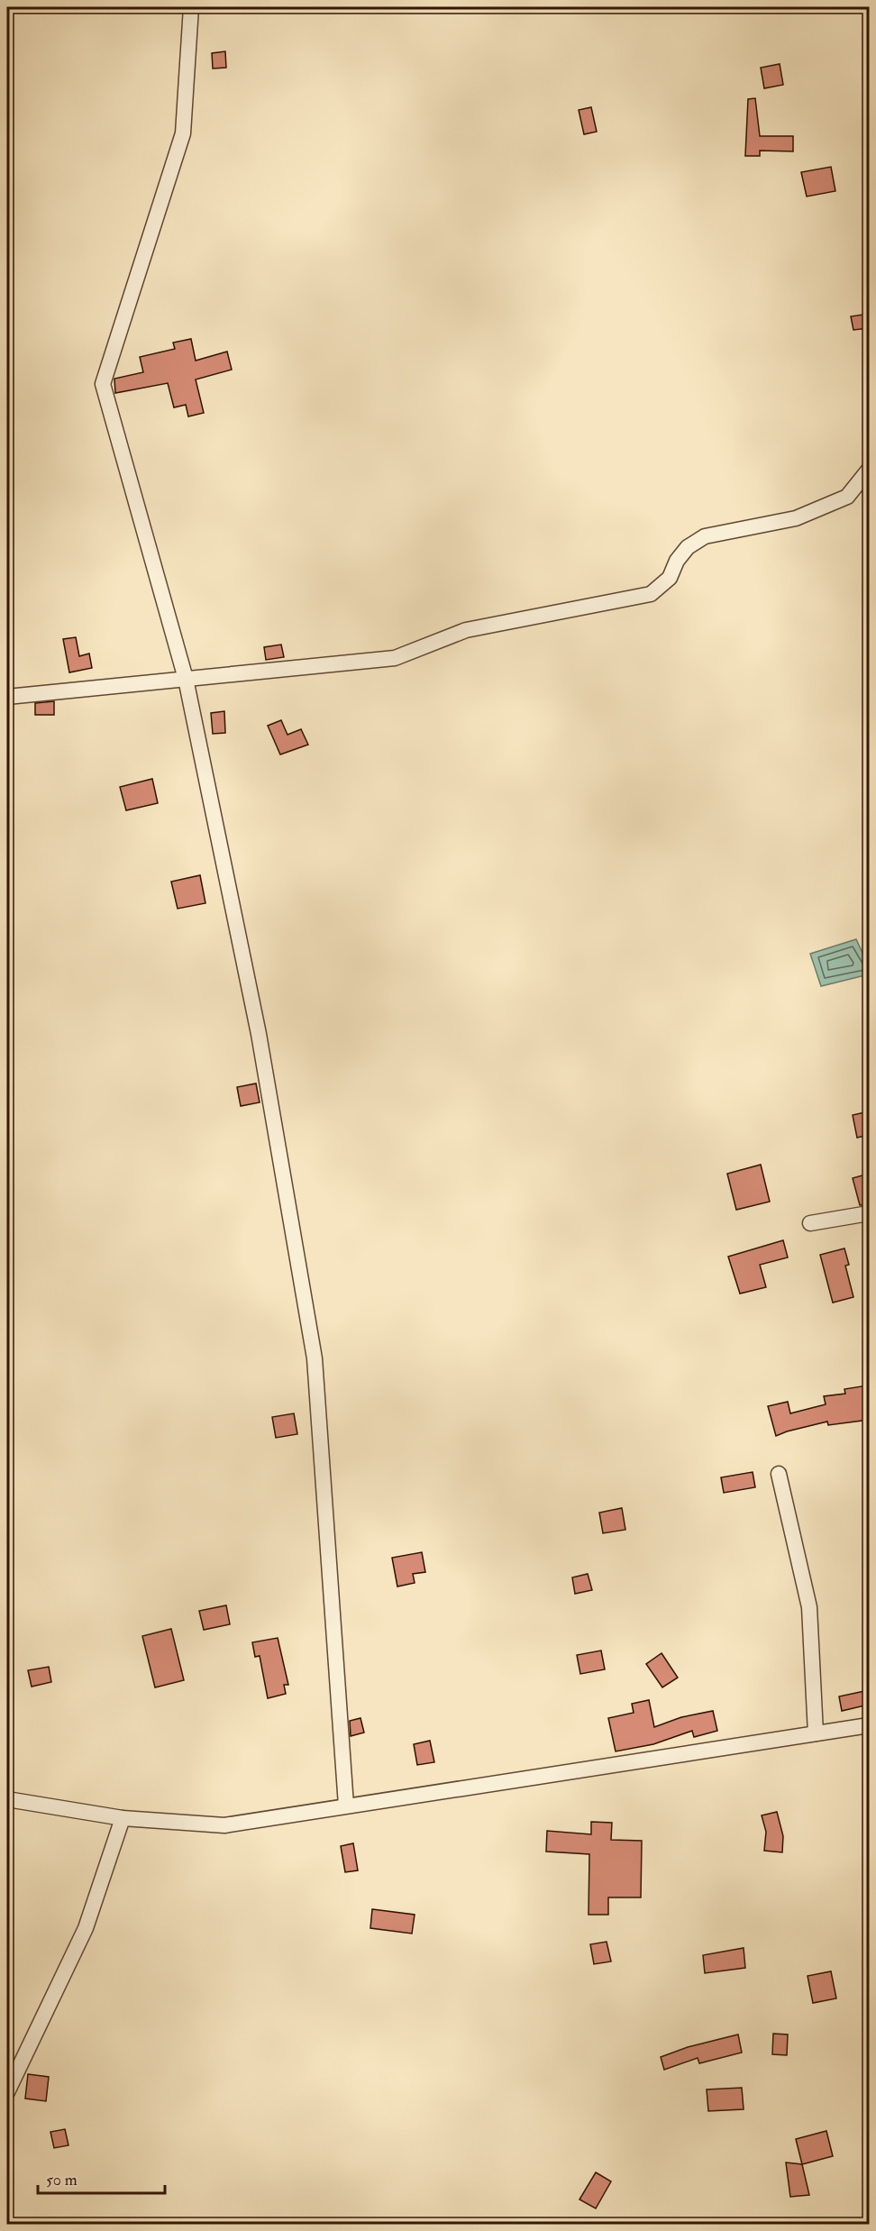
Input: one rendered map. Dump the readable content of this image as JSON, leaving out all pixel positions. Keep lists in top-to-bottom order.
{
  "scale_bar": "50 m"
}
